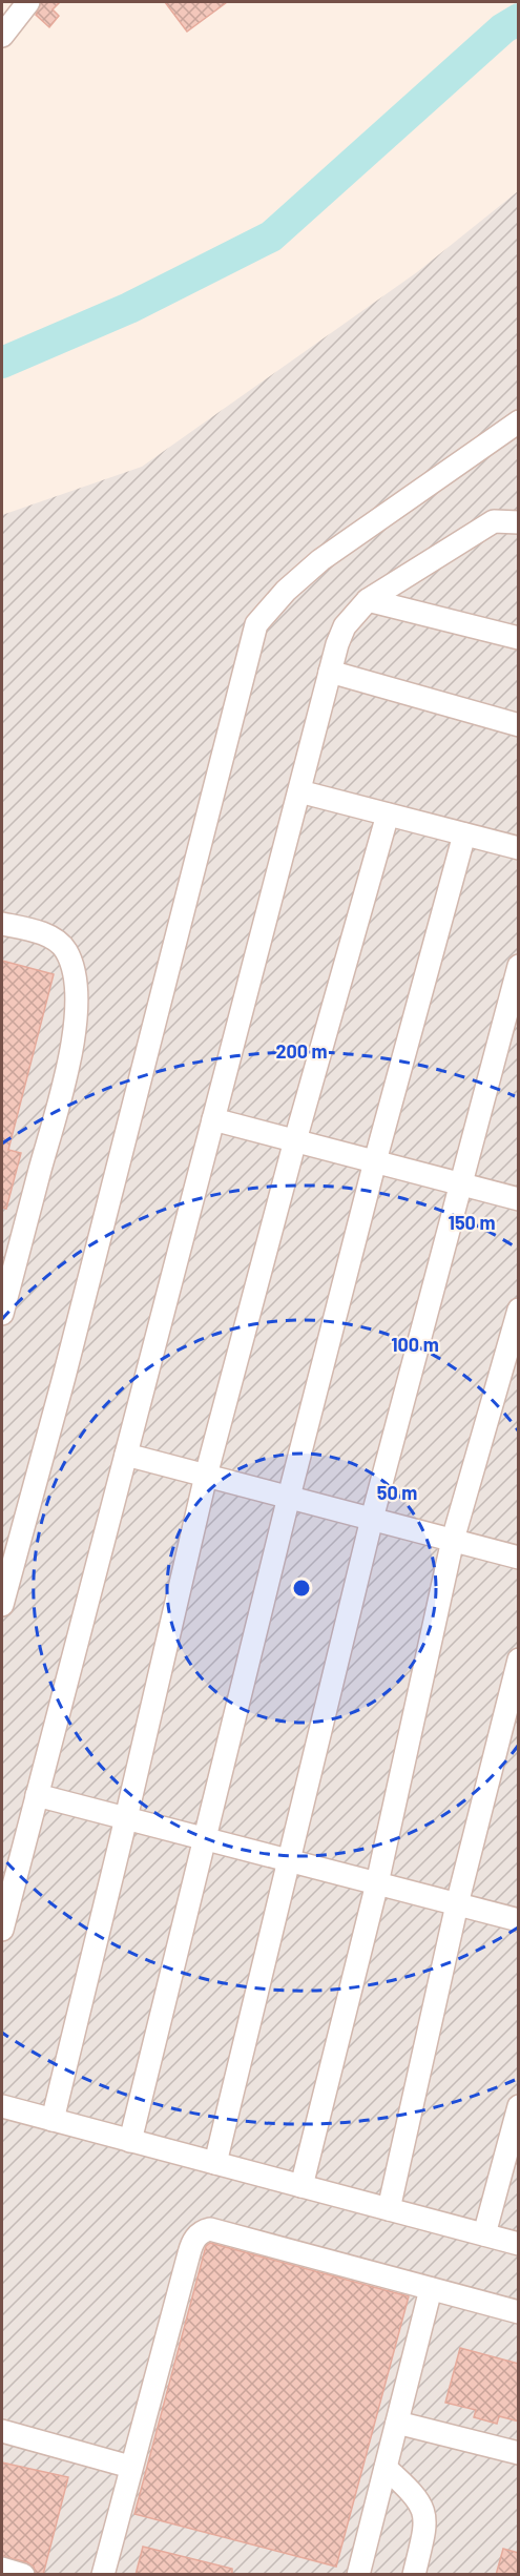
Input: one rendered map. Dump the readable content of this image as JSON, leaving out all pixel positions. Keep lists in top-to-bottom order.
{
  "rings": [
    "200 m",
    "150 m",
    "100 m",
    "50 m"
  ]
}
